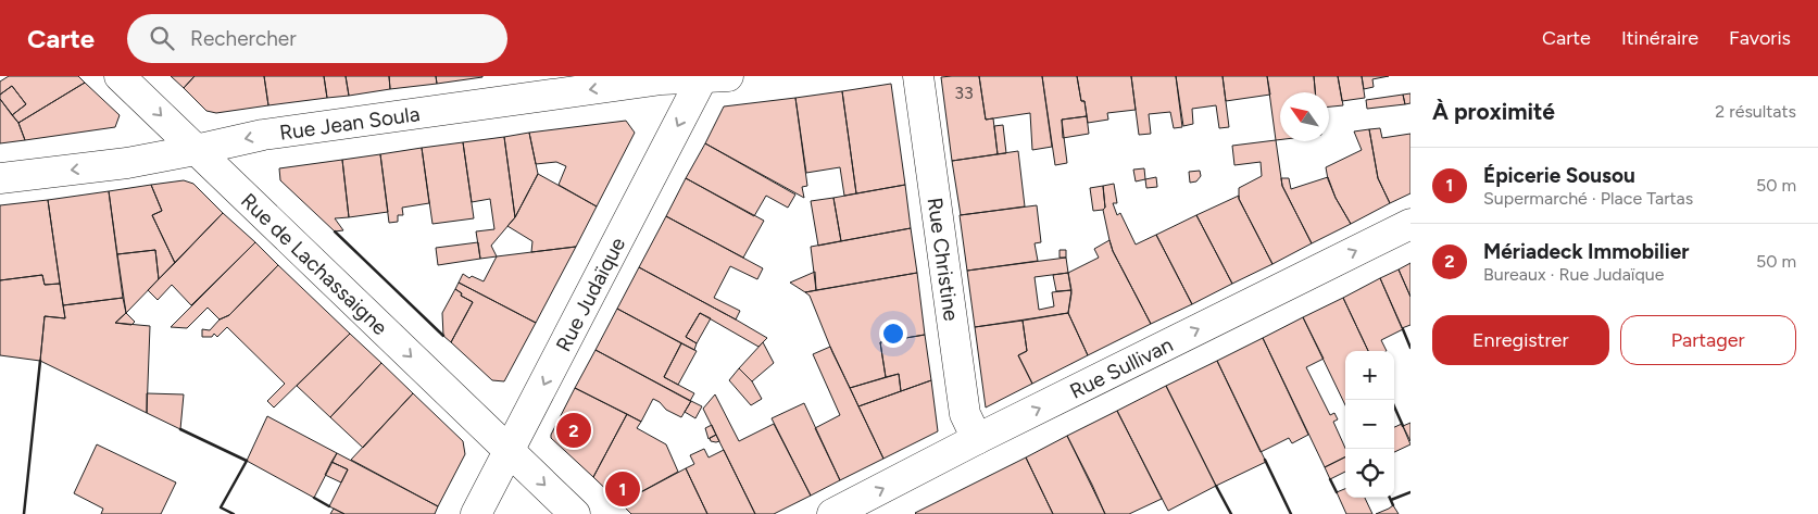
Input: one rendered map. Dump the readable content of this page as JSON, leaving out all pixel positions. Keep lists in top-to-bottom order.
{
  "streets": {
    "street": [
      "Rue Jean Soula",
      "Rue Christine",
      "Rue de Lachassaigne",
      "Rue Judaïque",
      "Rue Sullivan"
    ]
  },
  "crossings": [
    ["Rue Jean Soula", "Rue de Lachassaigne"],
    ["Rue Jean Soula", "Rue Judaïque"],
    ["Rue Christine", "Rue Sullivan"],
    ["Rue de Lachassaigne", "Rue Judaïque"]
  ],
  "one_way": [
    "Rue Jean Soula",
    "Rue de Lachassaigne",
    "Rue Judaïque",
    "Rue Sullivan"
  ],
  "house_numbers": ["33"],
  "north": "top left",
  "page": {
    "header": "Carte",
    "search": "Rechercher",
    "nav": ["Carte", "Itinéraire", "Favoris"],
    "heading": ["À proximité", "2 résultats"],
    "list": [
      {
        "mark": "1",
        "name": "Épicerie Sousou",
        "note": "Supermarché · Place Tartas",
        "value": "50 m"
      },
      {
        "mark": "2",
        "name": "Mériadeck Immobilier",
        "note": "Bureaux · Rue Judaïque",
        "value": "50 m"
      }
    ],
    "buttons": ["Enregistrer", "Partager"],
    "map_buttons": ["+", "−"],
    "pins": ["2", "1"]
  }
}
